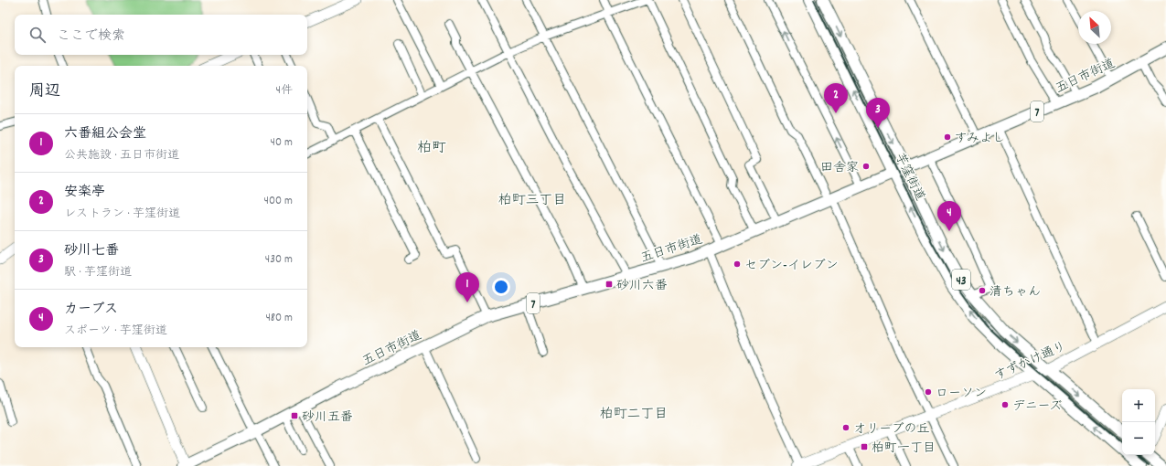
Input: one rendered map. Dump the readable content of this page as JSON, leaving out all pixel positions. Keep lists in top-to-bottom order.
{
  "streets": {
    "main road": [
      "五日市街道",
      "7",
      "芋窪街道",
      "43"
    ],
    "street": ["すずかけ通り"]
  },
  "crossings": [
    ["五日市街道", "芋窪街道"],
    ["芋窪街道", "すずかけ通り"]
  ],
  "districts": ["柏町", "柏町三丁目", "柏町二丁目"],
  "places": {
    "other": [
      "すみよし",
      "田舎家",
      "セブン-イレブン",
      "清ちゃん",
      "ローソン",
      "デニーズ",
      "オリーブの丘"
    ],
    "transit": ["砂川六番", "砂川五番", "柏町一丁目"]
  },
  "north": "top left",
  "page": {
    "search": "ここで検索",
    "heading": ["周辺", "4件"],
    "pins": [
      "2",
      "3",
      "4",
      "1"
    ],
    "list": [
      {
        "mark": "1",
        "name": "六番組公会堂",
        "note": "公共施設 · 五日市街道",
        "value": "40 m"
      },
      {
        "mark": "2",
        "name": "安楽亭",
        "note": "レストラン · 芋窪街道",
        "value": "400 m"
      },
      {
        "mark": "3",
        "name": "砂川七番",
        "note": "駅 · 芋窪街道",
        "value": "430 m"
      },
      {
        "mark": "4",
        "name": "カーブス",
        "note": "スポーツ · 芋窪街道",
        "value": "480 m"
      }
    ],
    "map_buttons": ["+", "−"]
  }
}
